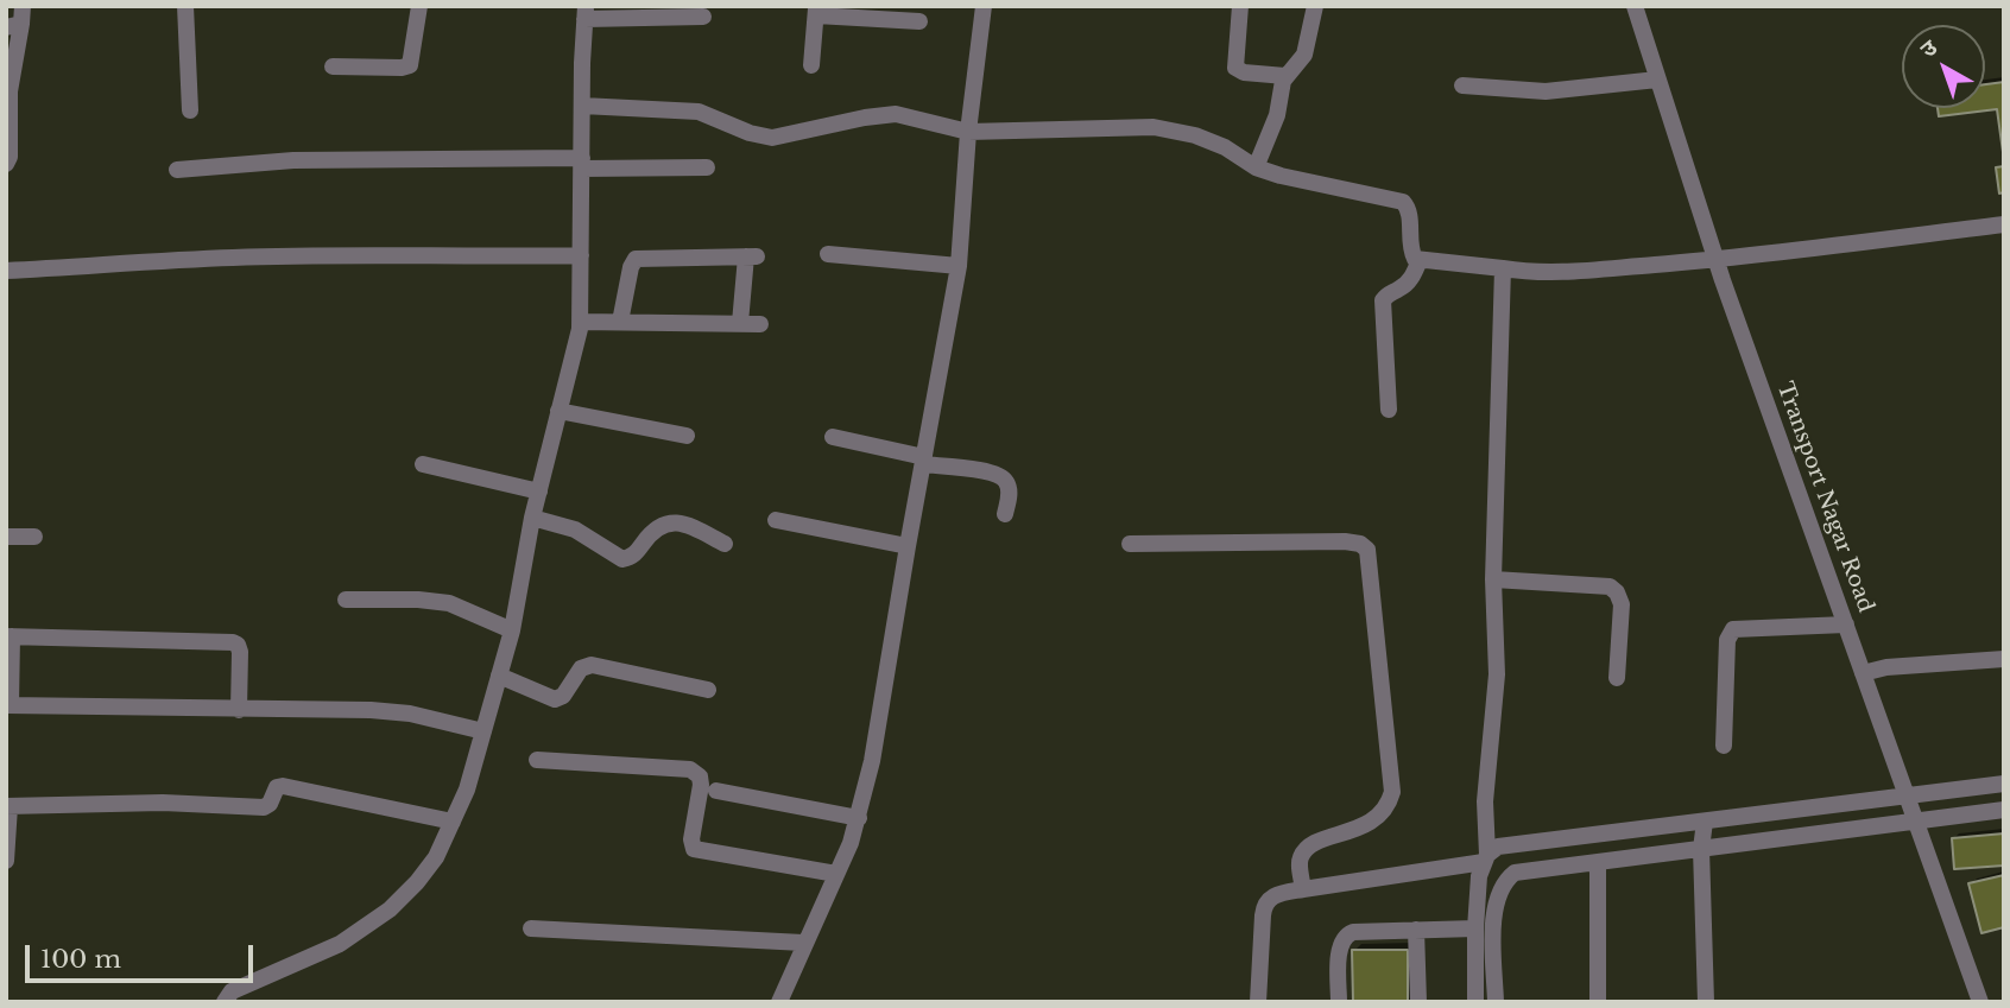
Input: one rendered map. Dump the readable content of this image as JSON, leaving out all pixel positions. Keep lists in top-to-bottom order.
{
  "streets": {
    "street": ["Transport Nagar Road"]
  },
  "scale_bar": "100 m",
  "north": "top left"
}
